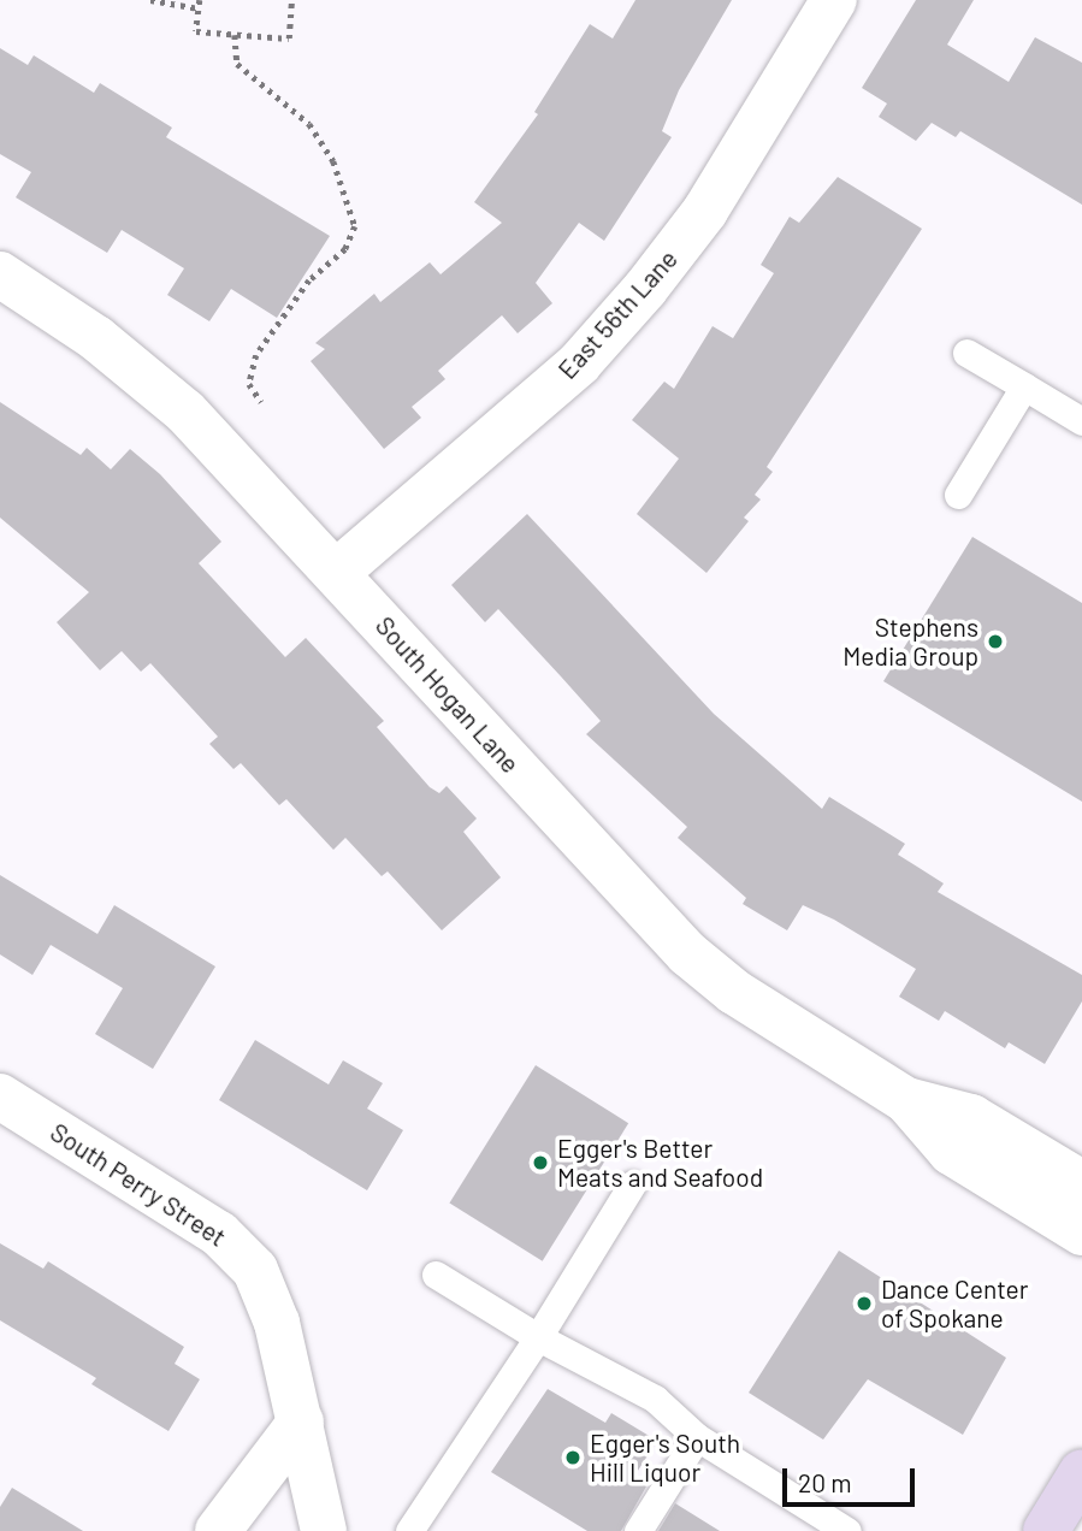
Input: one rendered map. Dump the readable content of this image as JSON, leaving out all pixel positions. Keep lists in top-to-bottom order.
{
  "streets": {
    "street": ["East 56th Lane", "South Hogan Lane", "South Perry Street"]
  },
  "crossings": [
    ["East 56th Lane", "South Hogan Lane"]
  ],
  "places": [
    "Stephens Media Group",
    "Egger's Better Meats and Seafood",
    "Dance Center of Spokane",
    "Egger's South Hill Liquor"
  ],
  "scale_bar": "20 m"
}
